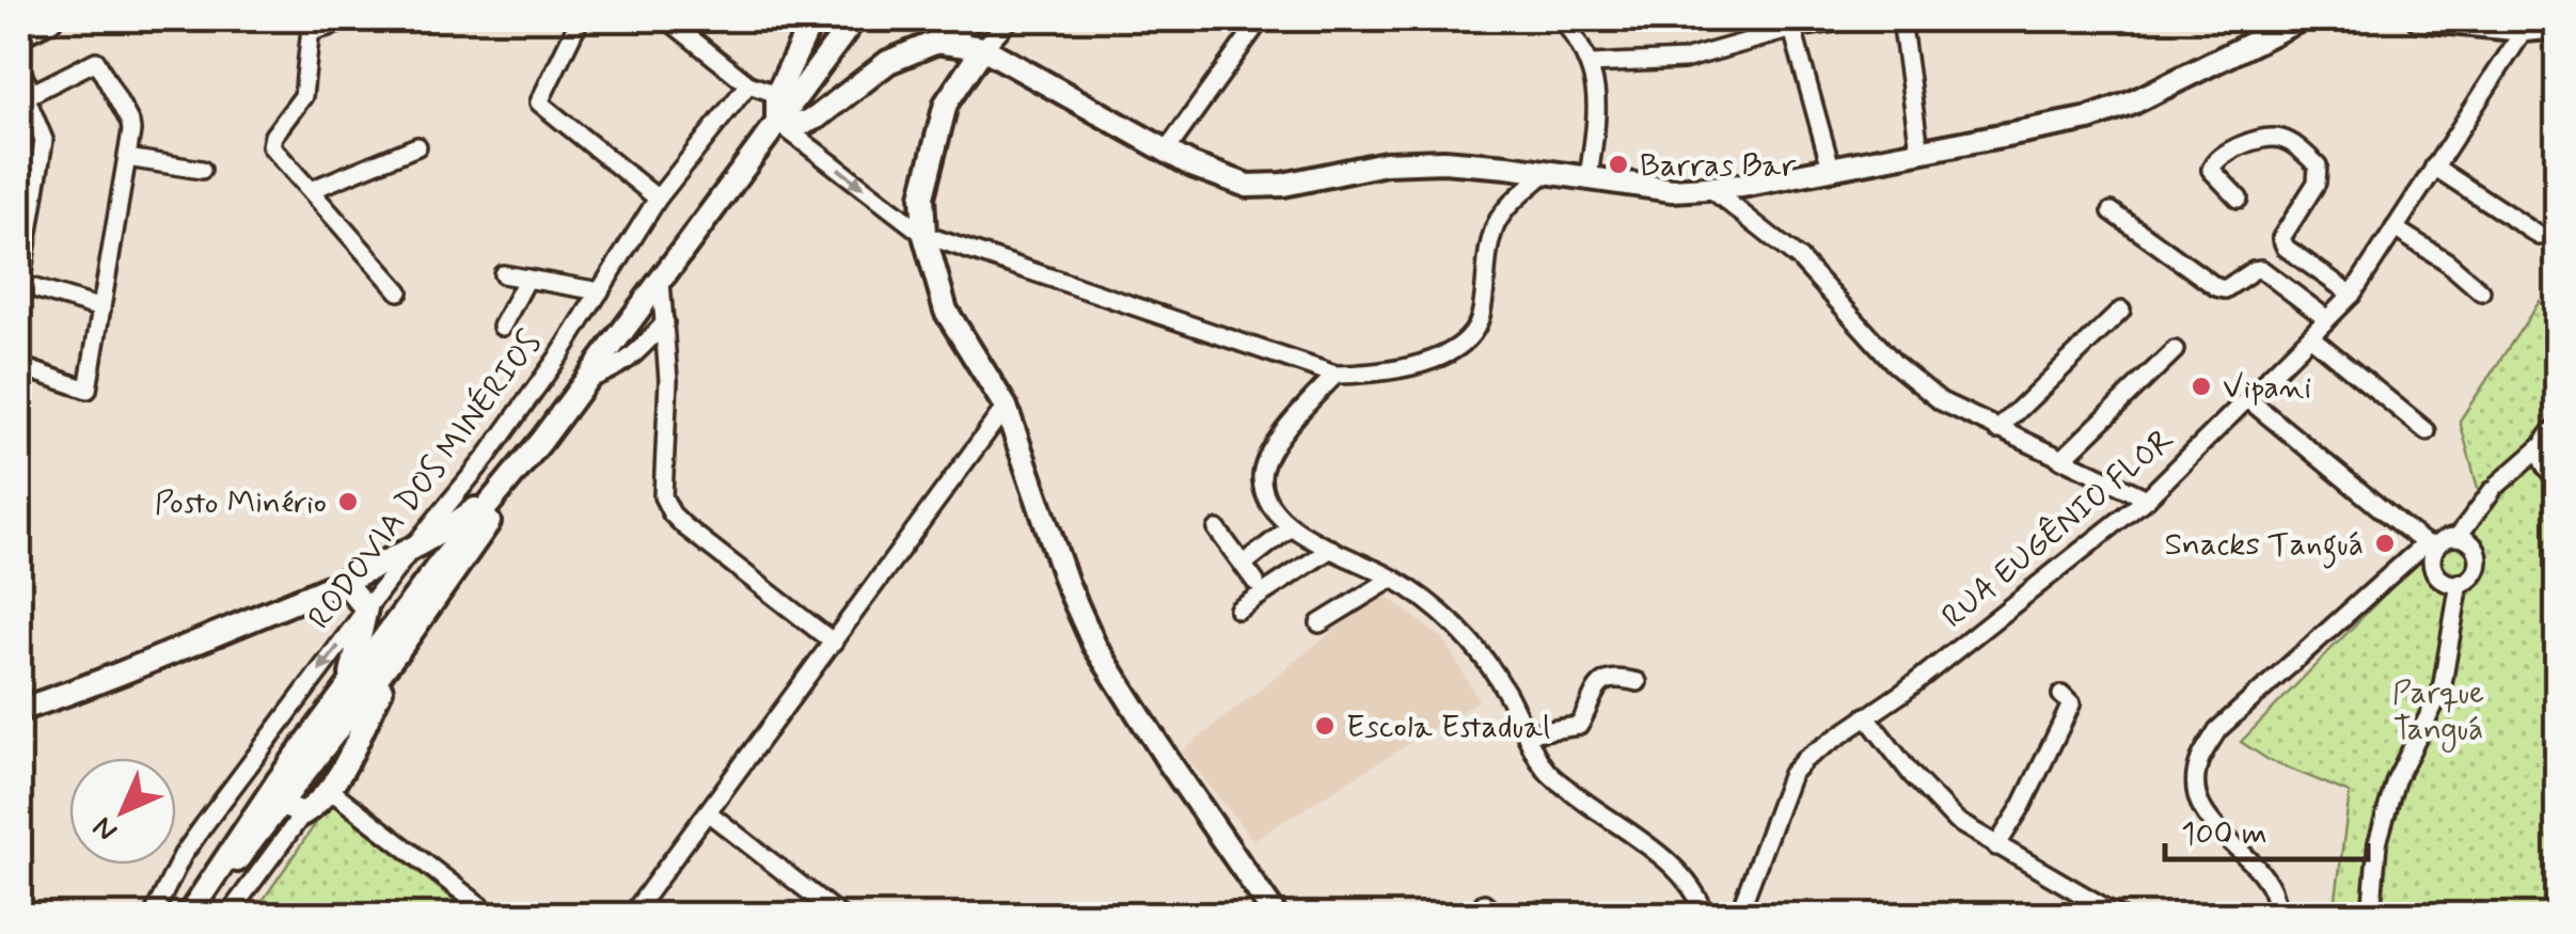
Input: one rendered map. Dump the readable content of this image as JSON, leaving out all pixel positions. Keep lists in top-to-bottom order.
{
  "streets": {
    "main road": ["RODOVIA DOS MINÉRIOS"],
    "street": ["RUA EUGÊNIO FLOR"]
  },
  "parks": ["Parque Tanguá"],
  "places": [
    "Barras Bar",
    "Vipani",
    "Posto Minério",
    "Snacks Tanguá",
    "Escola Estadual"
  ],
  "scale_bar": "100 m",
  "north": "bottom left"
}
